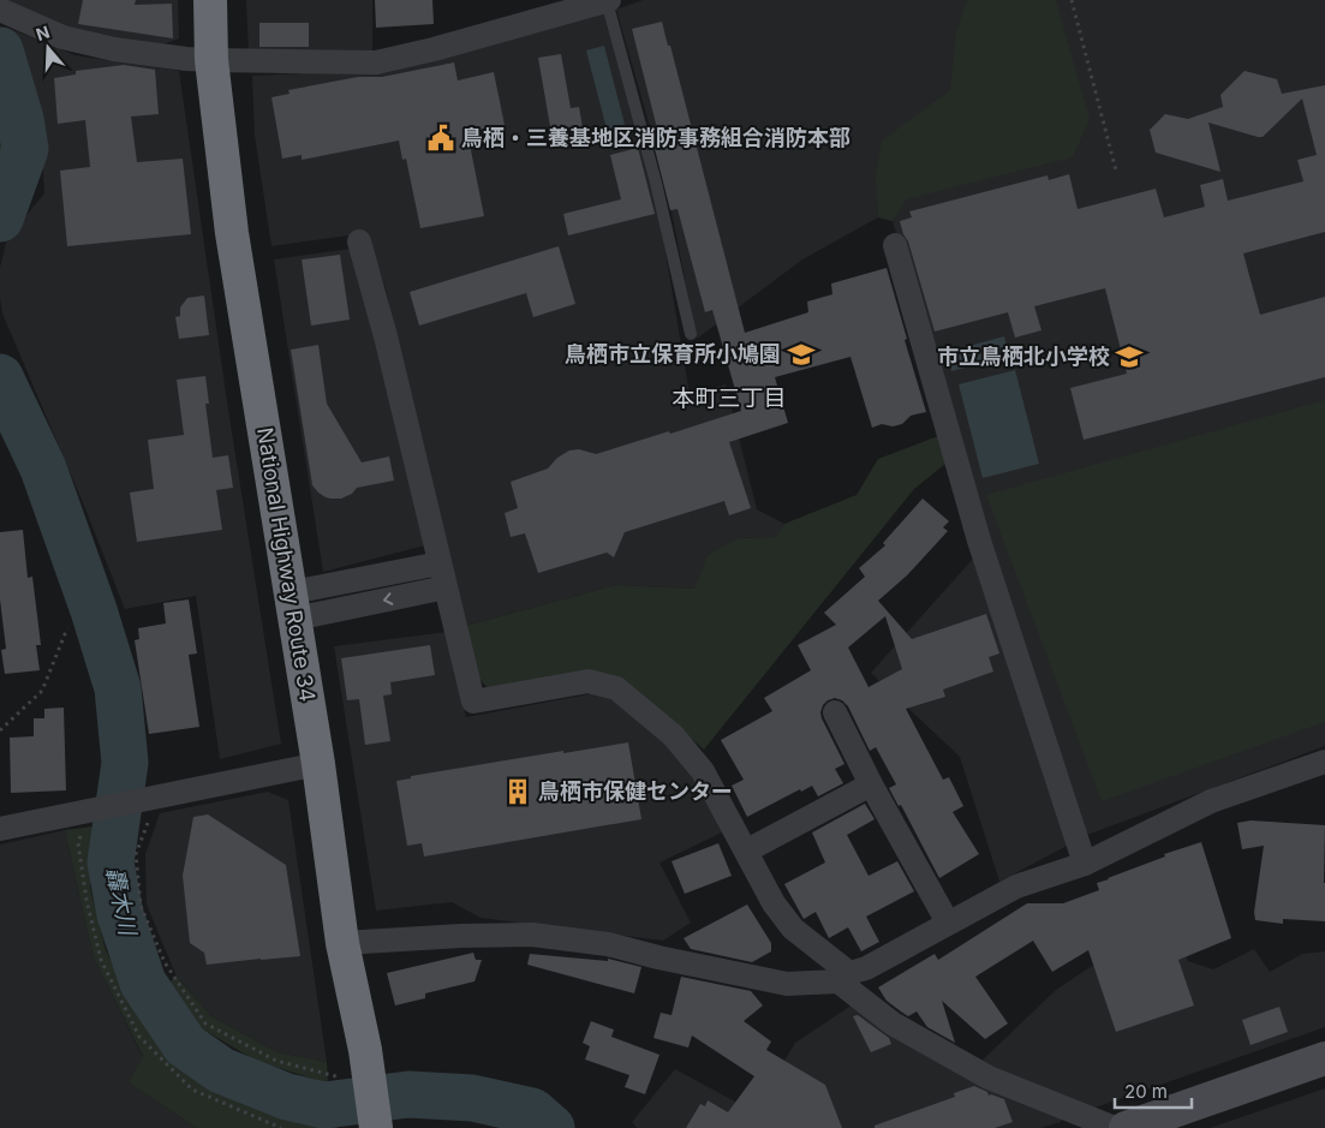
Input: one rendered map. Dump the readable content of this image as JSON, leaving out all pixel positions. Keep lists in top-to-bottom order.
{
  "streets": {
    "highway": ["National Highway Route 34"]
  },
  "districts": ["本町三丁目"],
  "water": ["轟木川"],
  "places": {
    "public building": ["鳥栖・三養基地区消防事務組合消防本部"],
    "school or university": ["鳥栖市立保育所小鳩園", "市立鳥栖北小学校"],
    "building": ["鳥栖市保健センター"]
  },
  "scale_bar": "20 m",
  "north": "top"
}
